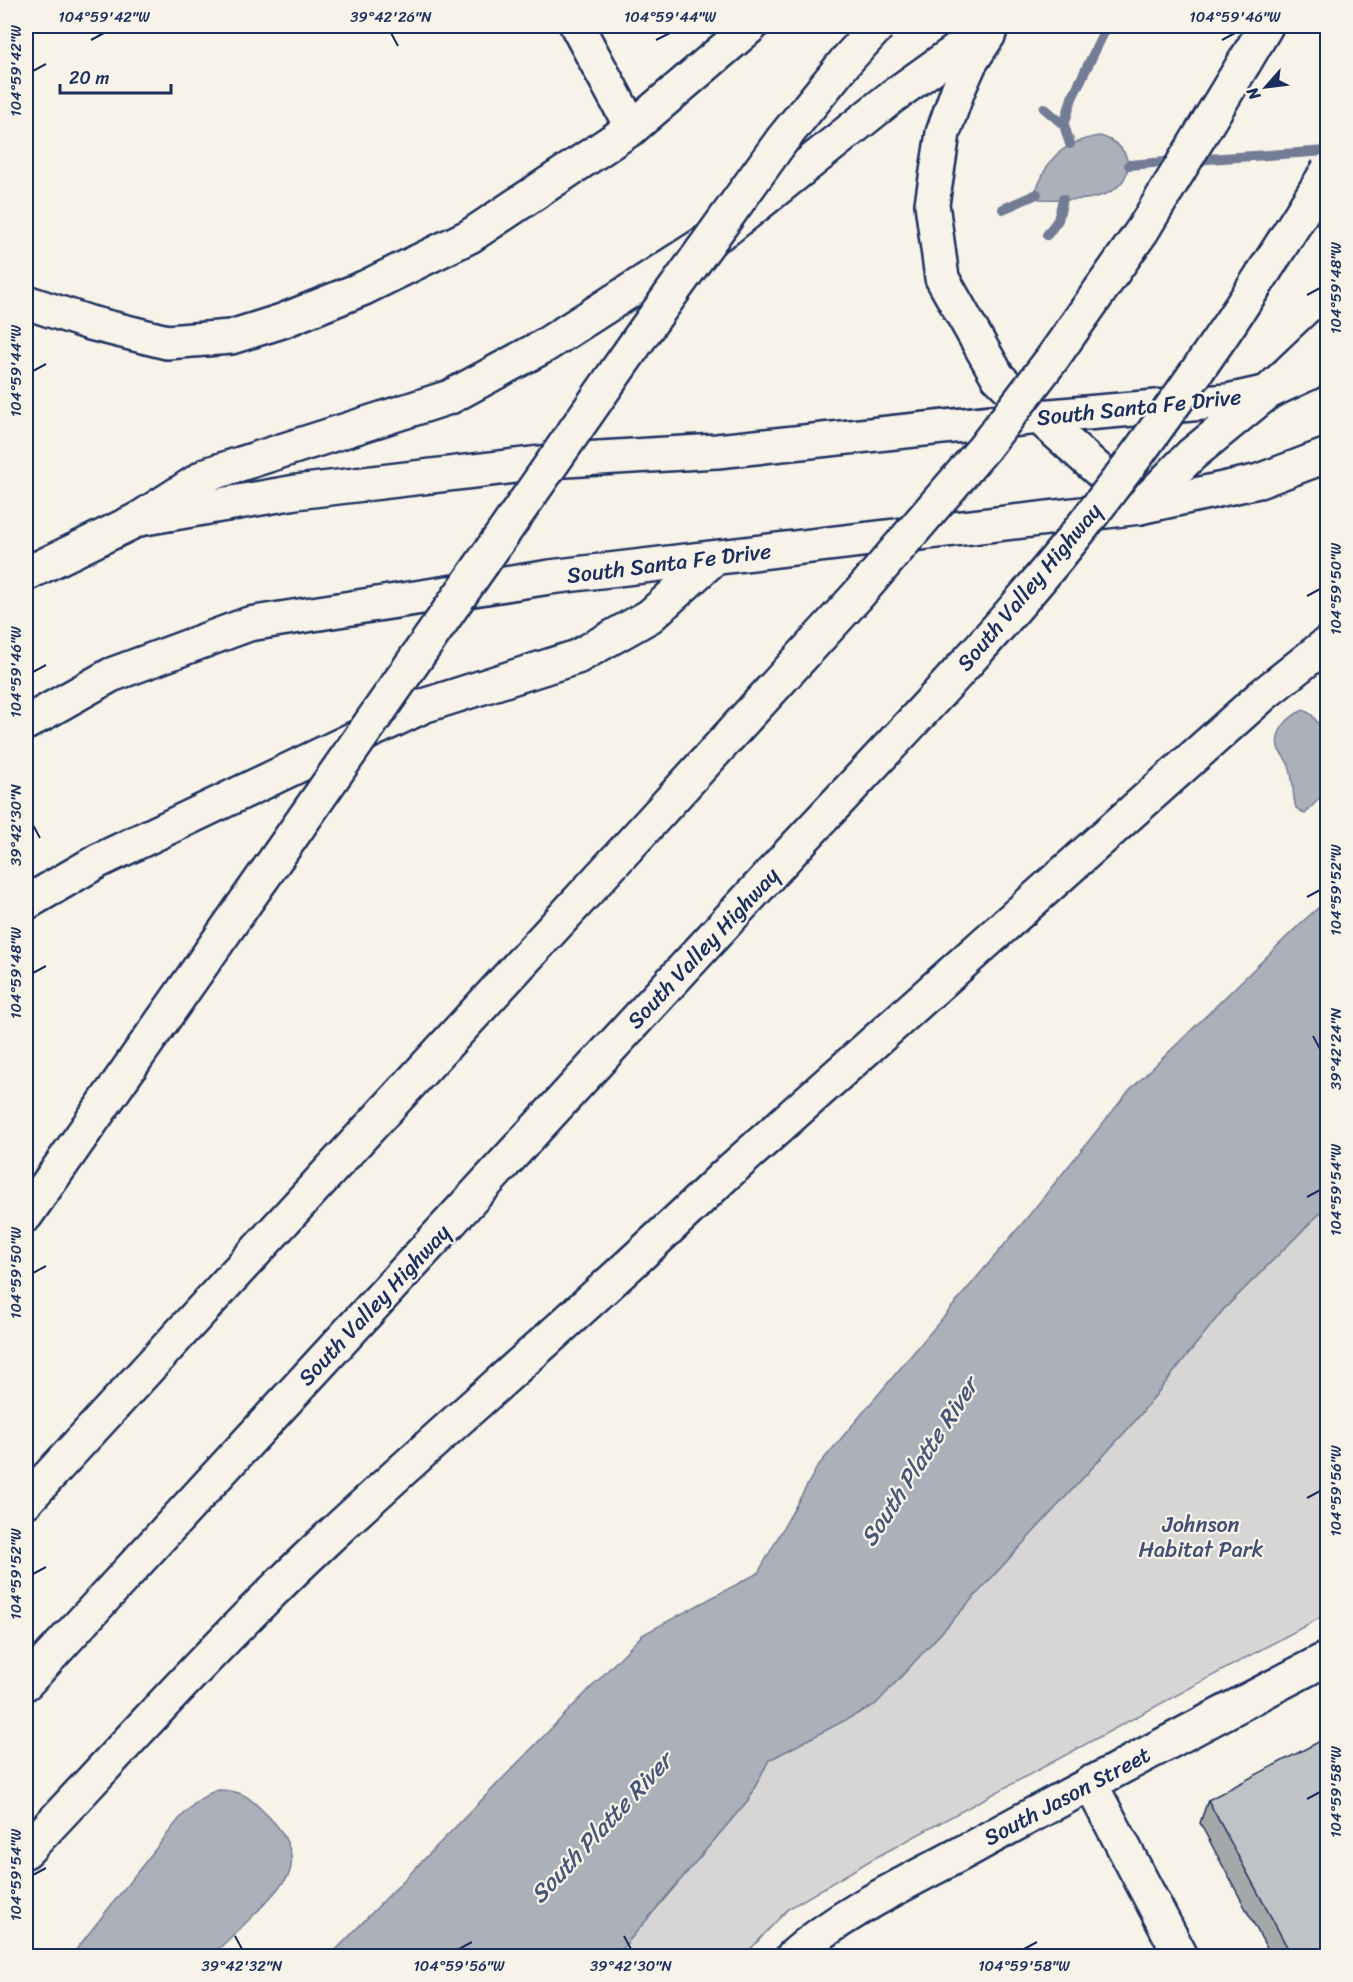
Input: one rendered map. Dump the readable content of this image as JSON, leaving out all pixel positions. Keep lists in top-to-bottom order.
{
  "streets": {
    "main road": ["South Santa Fe Drive", "South Valley Highway", "South Jason Street"]
  },
  "water": ["South Platte River"],
  "parks": ["Johnson Habitat Park"],
  "scale_bar": "20 m",
  "north": "bottom left",
  "coordinates": [
    "104°59'42\"W",
    "39°42'26\"N",
    "104°59'44\"W",
    "104°59'46\"W",
    "104°59'48\"W",
    "104°59'50\"W",
    "39°42'30\"N",
    "104°59'52\"W",
    "39°42'24\"N",
    "104°59'54\"W",
    "104°59'56\"W",
    "104°59'58\"W",
    "39°42'32\"N"
  ]
}
